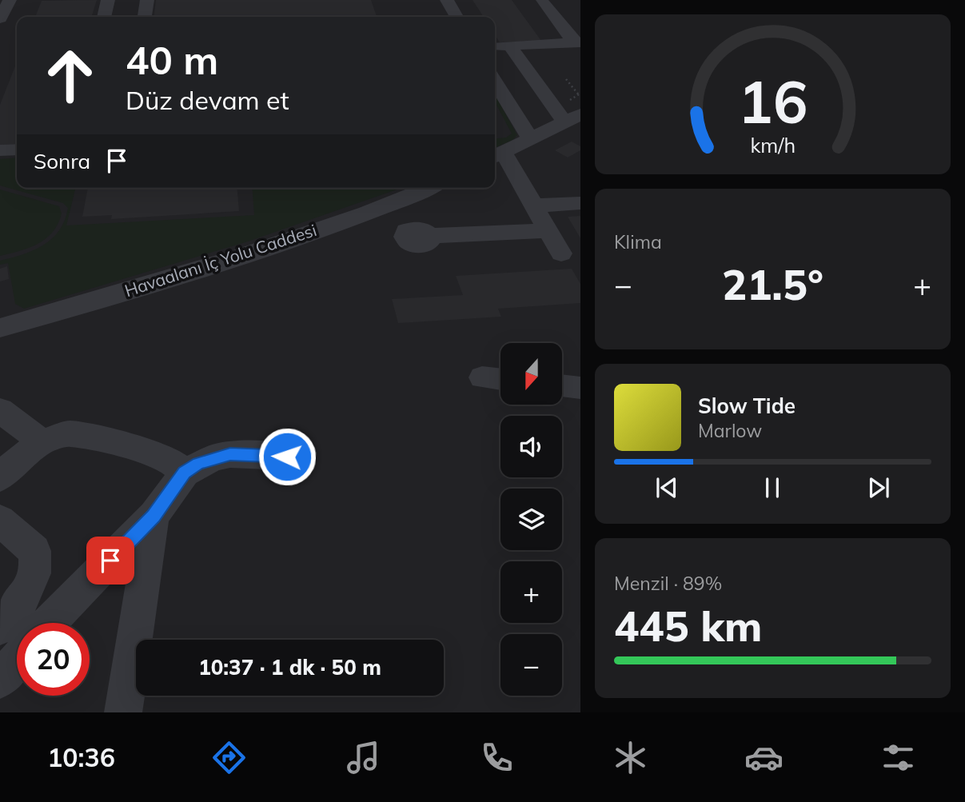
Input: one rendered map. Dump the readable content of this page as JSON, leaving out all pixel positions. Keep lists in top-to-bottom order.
{
  "streets": {
    "street": ["Havaalanı İç Yolu Caddesi"]
  },
  "north": "bottom",
  "page": {
    "turn": ["40 m", "Düz devam et"],
    "then": "Sonra",
    "tile": [
      "Klima",
      ["Menzil · 89%", "445 km"]
    ],
    "heat": ["−", "21.5°", "+"],
    "map_buttons": ["+", "−"],
    "song": ["Slow Tide", "Marlow"],
    "limit": "20",
    "trip": "10:37 · 1 dk · 50 m",
    "tabs": "10:36",
    "gauge": ["16", "km/h"]
  }
}
